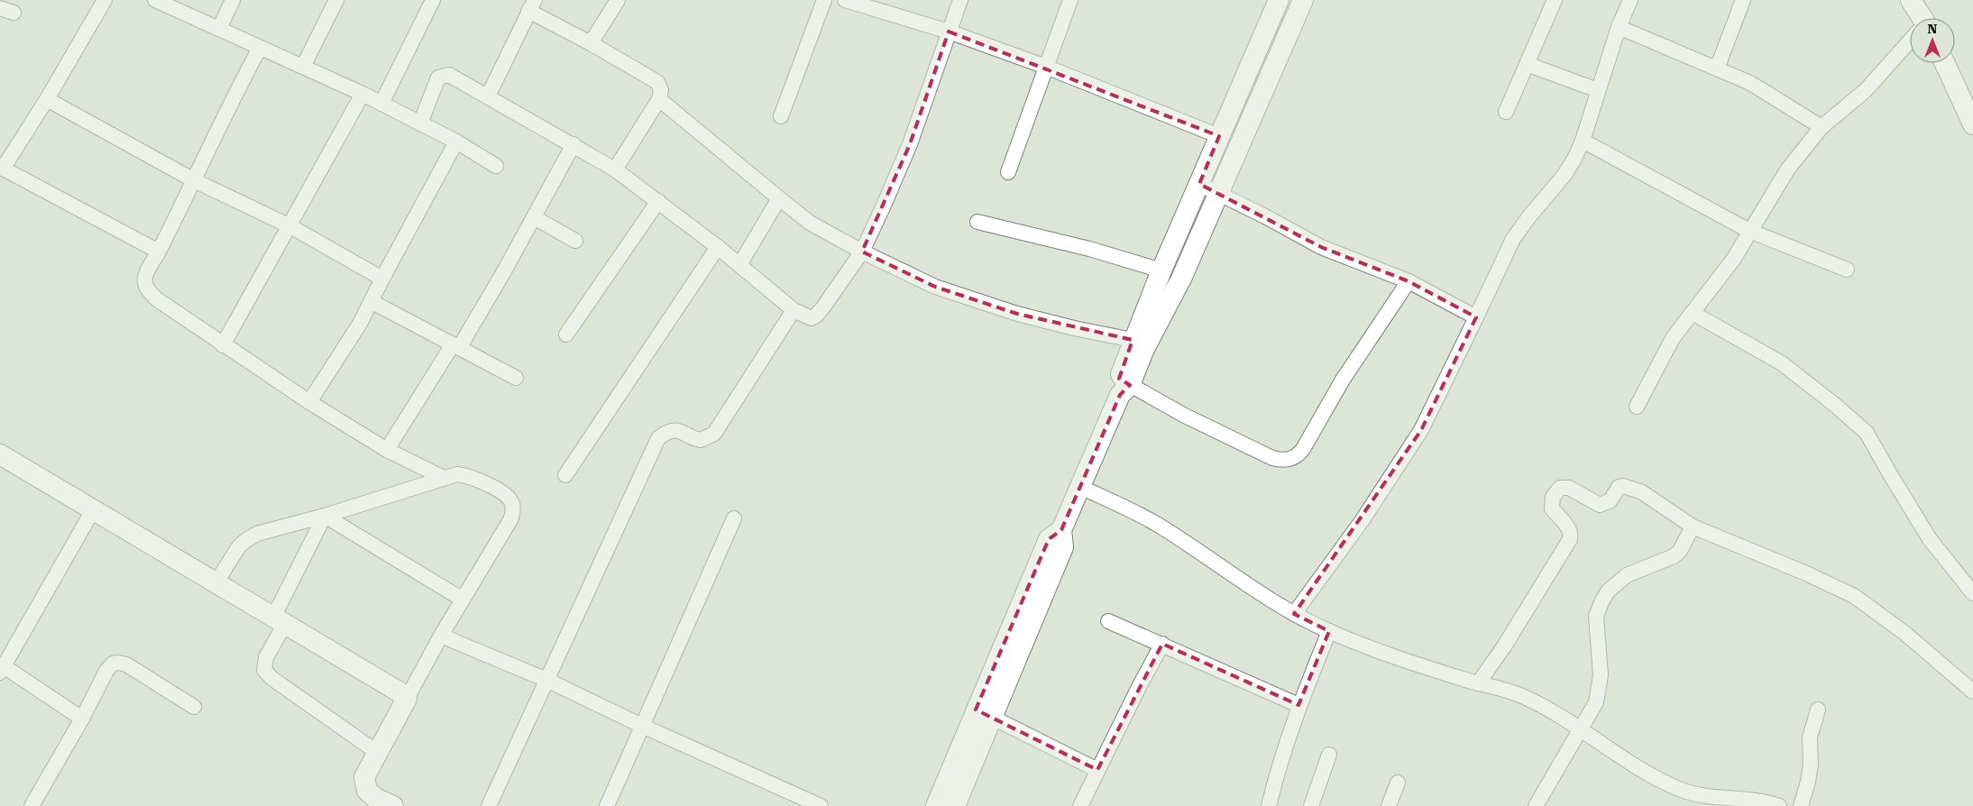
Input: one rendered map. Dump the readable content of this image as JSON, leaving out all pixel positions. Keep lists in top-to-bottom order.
{
  "north": "top"
}
